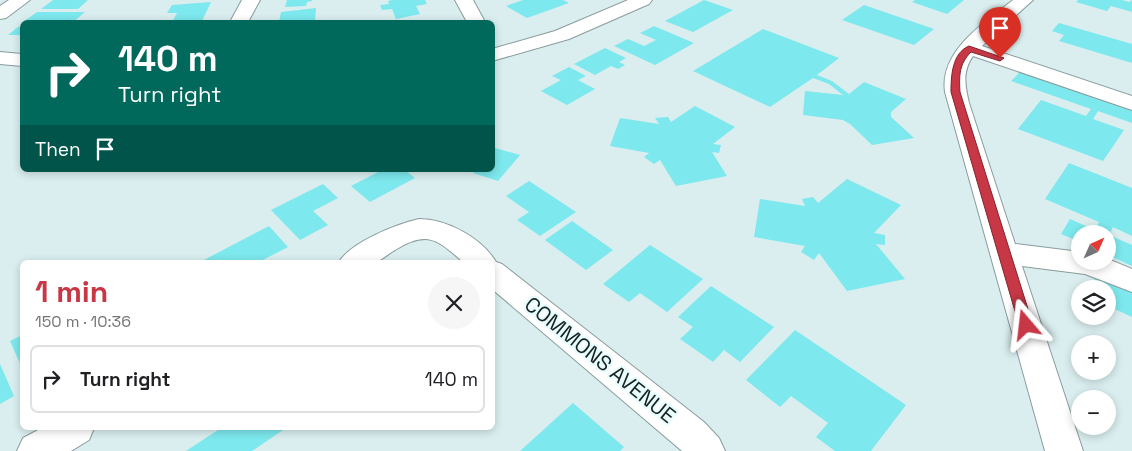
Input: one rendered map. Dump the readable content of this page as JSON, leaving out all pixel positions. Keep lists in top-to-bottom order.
{
  "streets": {
    "street": ["COMMONS AVENUE"]
  },
  "north": "top right",
  "page": {
    "turn": ["140 m", "Turn right"],
    "then": "Then",
    "map_buttons": ["+", "−"],
    "heading": ["1 min", "150 m · 10:36"],
    "list": [
      {
        "name": "Turn right",
        "value": "140 m"
      }
    ]
  }
}
